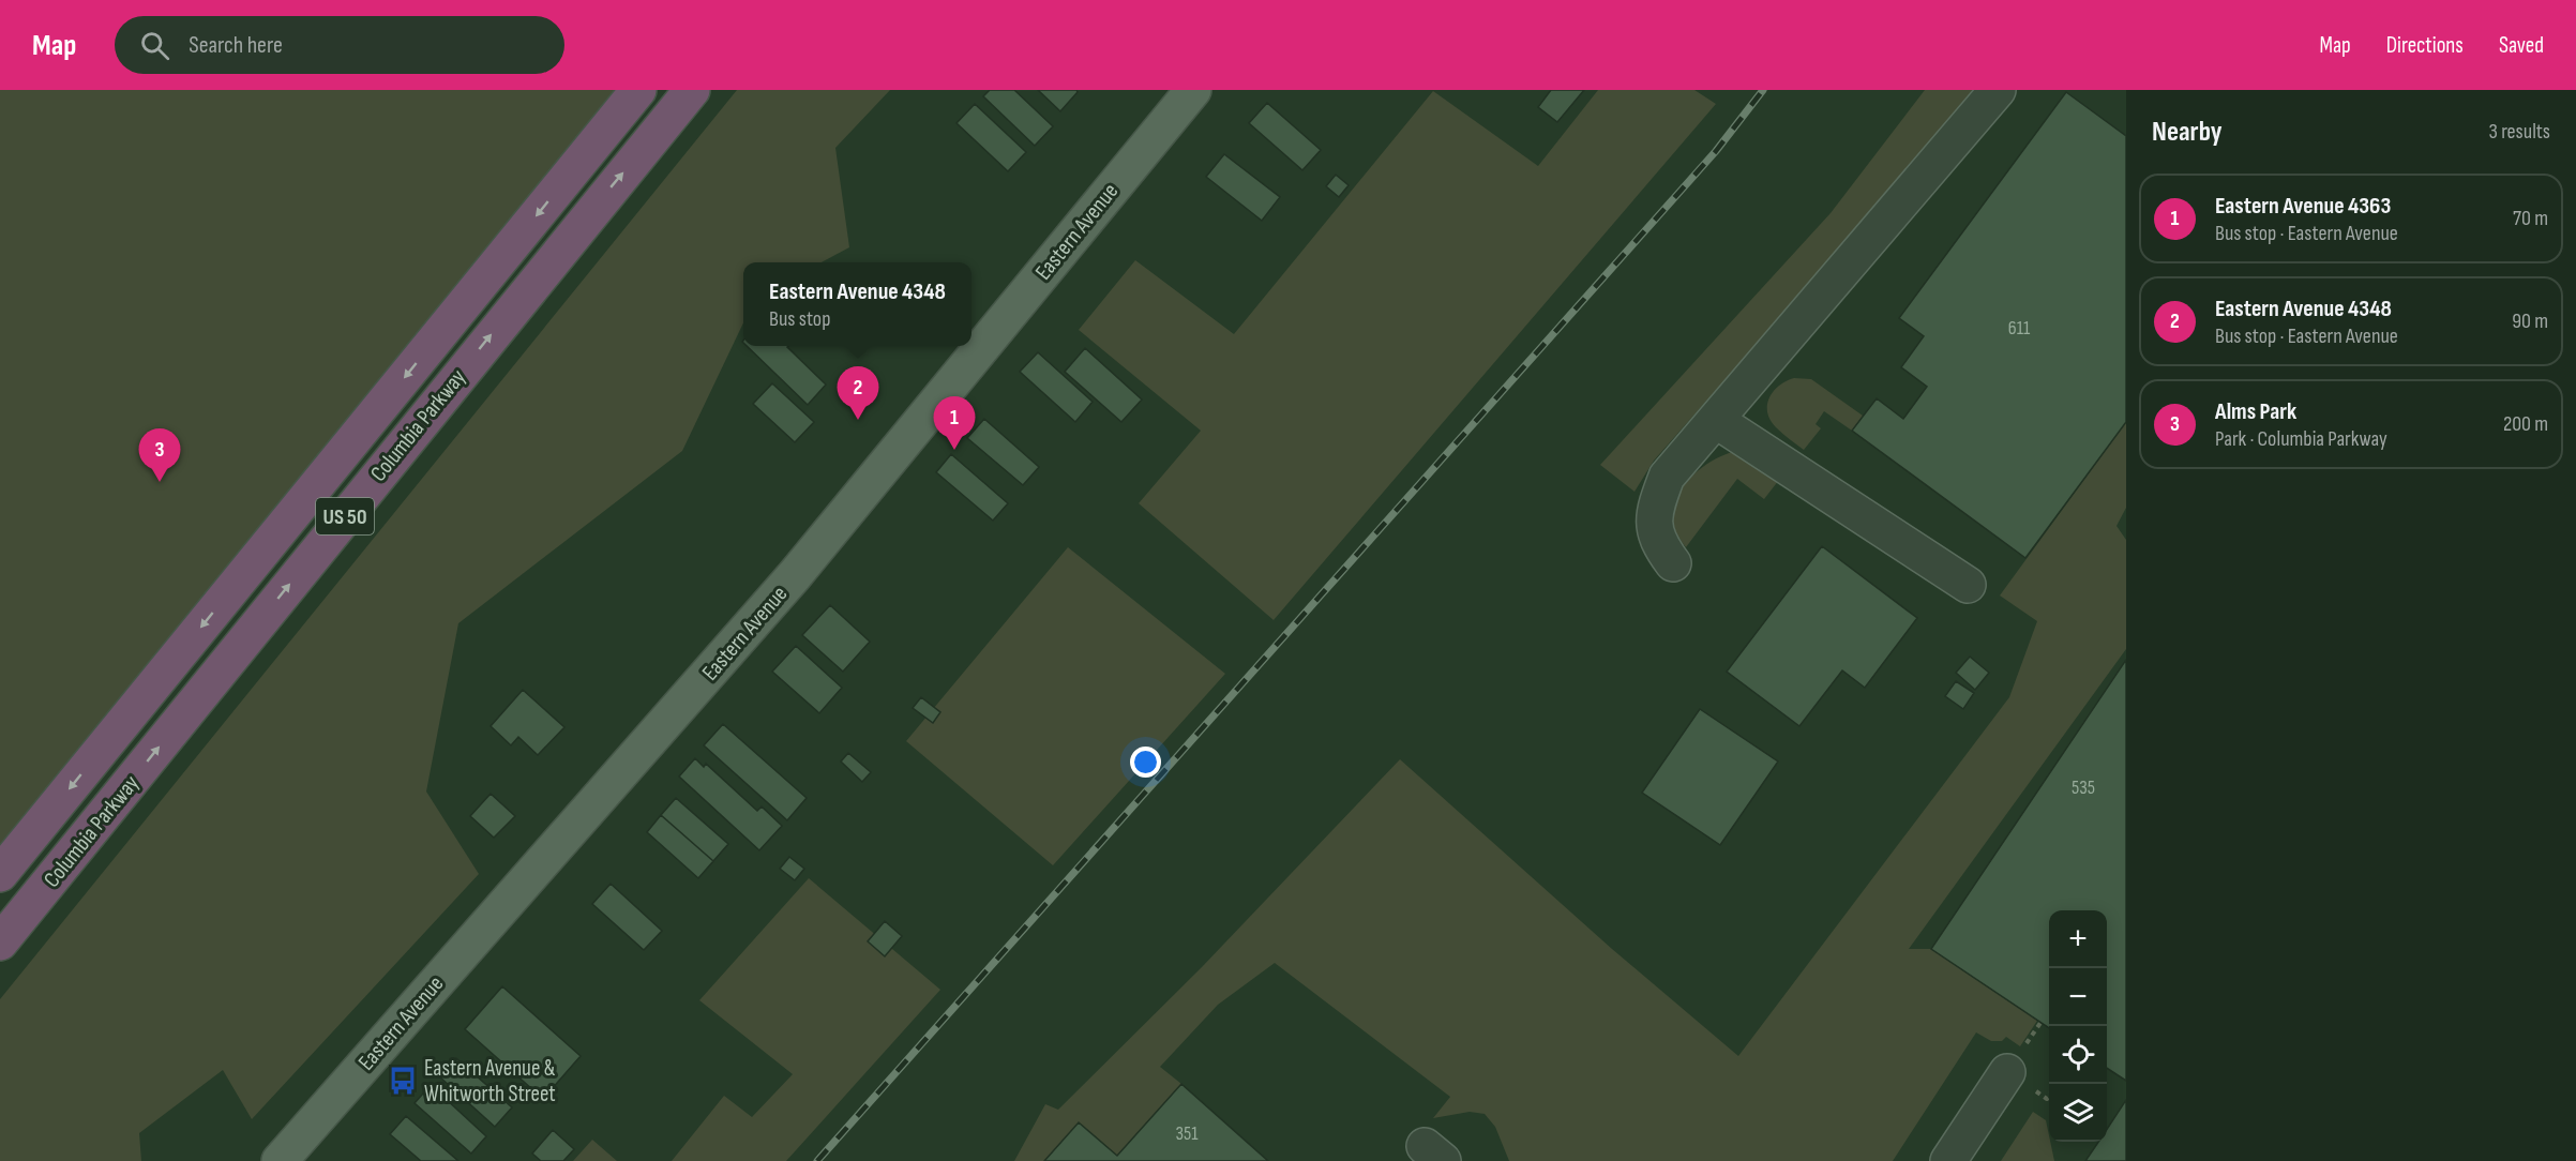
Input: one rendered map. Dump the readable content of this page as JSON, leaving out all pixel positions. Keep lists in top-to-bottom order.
{
  "streets": {
    "highway": ["Columbia Parkway", "US 50"],
    "main road": ["Eastern Avenue"]
  },
  "places": {
    "bus stop": ["Eastern Avenue & Whitworth Street"]
  },
  "house_numbers": ["611", "535", "351"],
  "page": {
    "header": "Map",
    "search": "Search here",
    "nav": ["Map", "Directions", "Saved"],
    "heading": ["Nearby", "3 results"],
    "list": [
      {
        "mark": "1",
        "name": "Eastern Avenue 4363",
        "note": "Bus stop · Eastern Avenue",
        "value": "70 m"
      },
      {
        "mark": "2",
        "name": "Eastern Avenue 4348",
        "note": "Bus stop · Eastern Avenue",
        "value": "90 m"
      },
      {
        "mark": "3",
        "name": "Alms Park",
        "note": "Park · Columbia Parkway",
        "value": "200 m"
      }
    ],
    "popup": ["Eastern Avenue 4348", "Bus stop"],
    "pins": ["2", "1", "3"],
    "map_buttons": ["+", "−"]
  }
}
